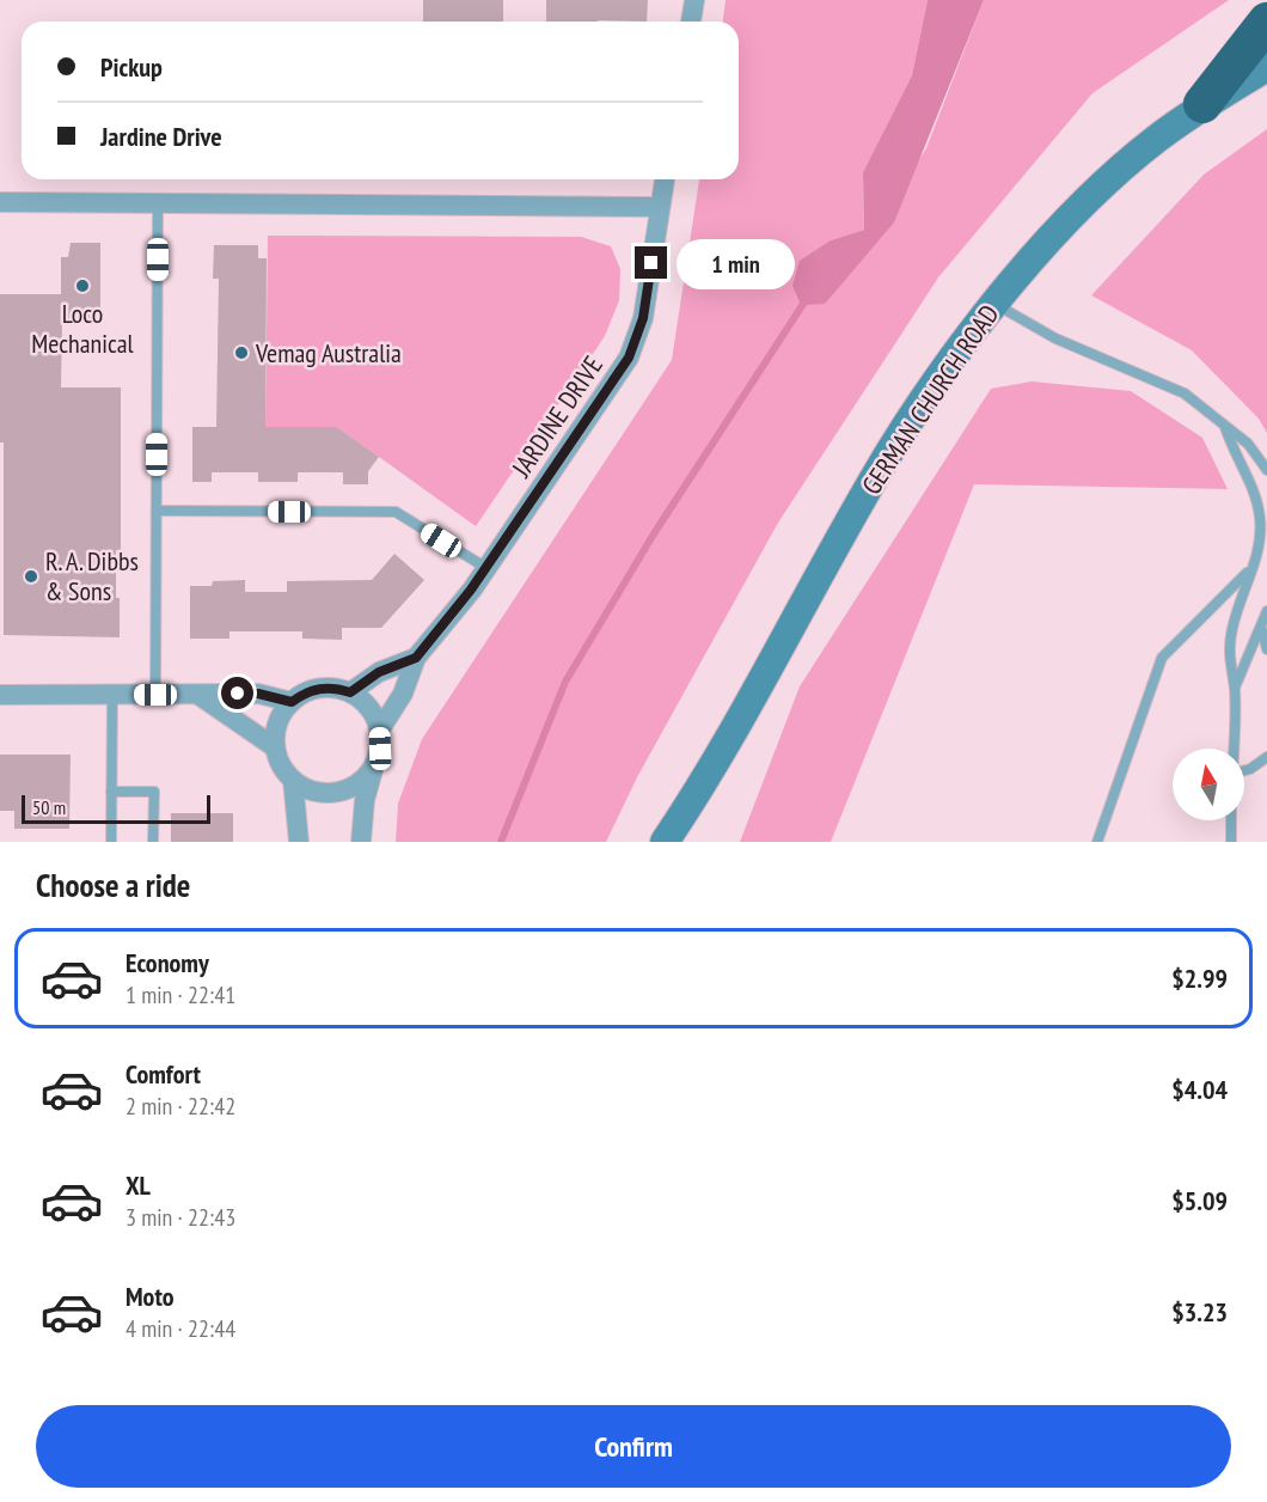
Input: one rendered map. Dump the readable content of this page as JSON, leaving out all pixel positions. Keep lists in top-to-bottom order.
{
  "streets": {
    "street": ["GERMAN CHURCH ROAD", "JARDINE DRIVE"]
  },
  "places": ["Loco Mechanical", "Vemag Australia", "R. A. Dibbs & Sons"],
  "scale_bar": "50 m",
  "north": "top",
  "page": {
    "banner": ["Pickup", "Jardine Drive"],
    "bubble": "1 min",
    "scale": "50 m",
    "heading": "Choose a ride",
    "list": [
      {
        "name": "Economy",
        "note": "1 min · 22:41",
        "value": "$2.99"
      },
      {
        "name": "Comfort",
        "note": "2 min · 22:42",
        "value": "$4.04"
      },
      {
        "name": "XL",
        "note": "3 min · 22:43",
        "value": "$5.09"
      },
      {
        "name": "Moto",
        "note": "4 min · 22:44",
        "value": "$3.23"
      }
    ],
    "buttons": "Confirm"
  }
}
